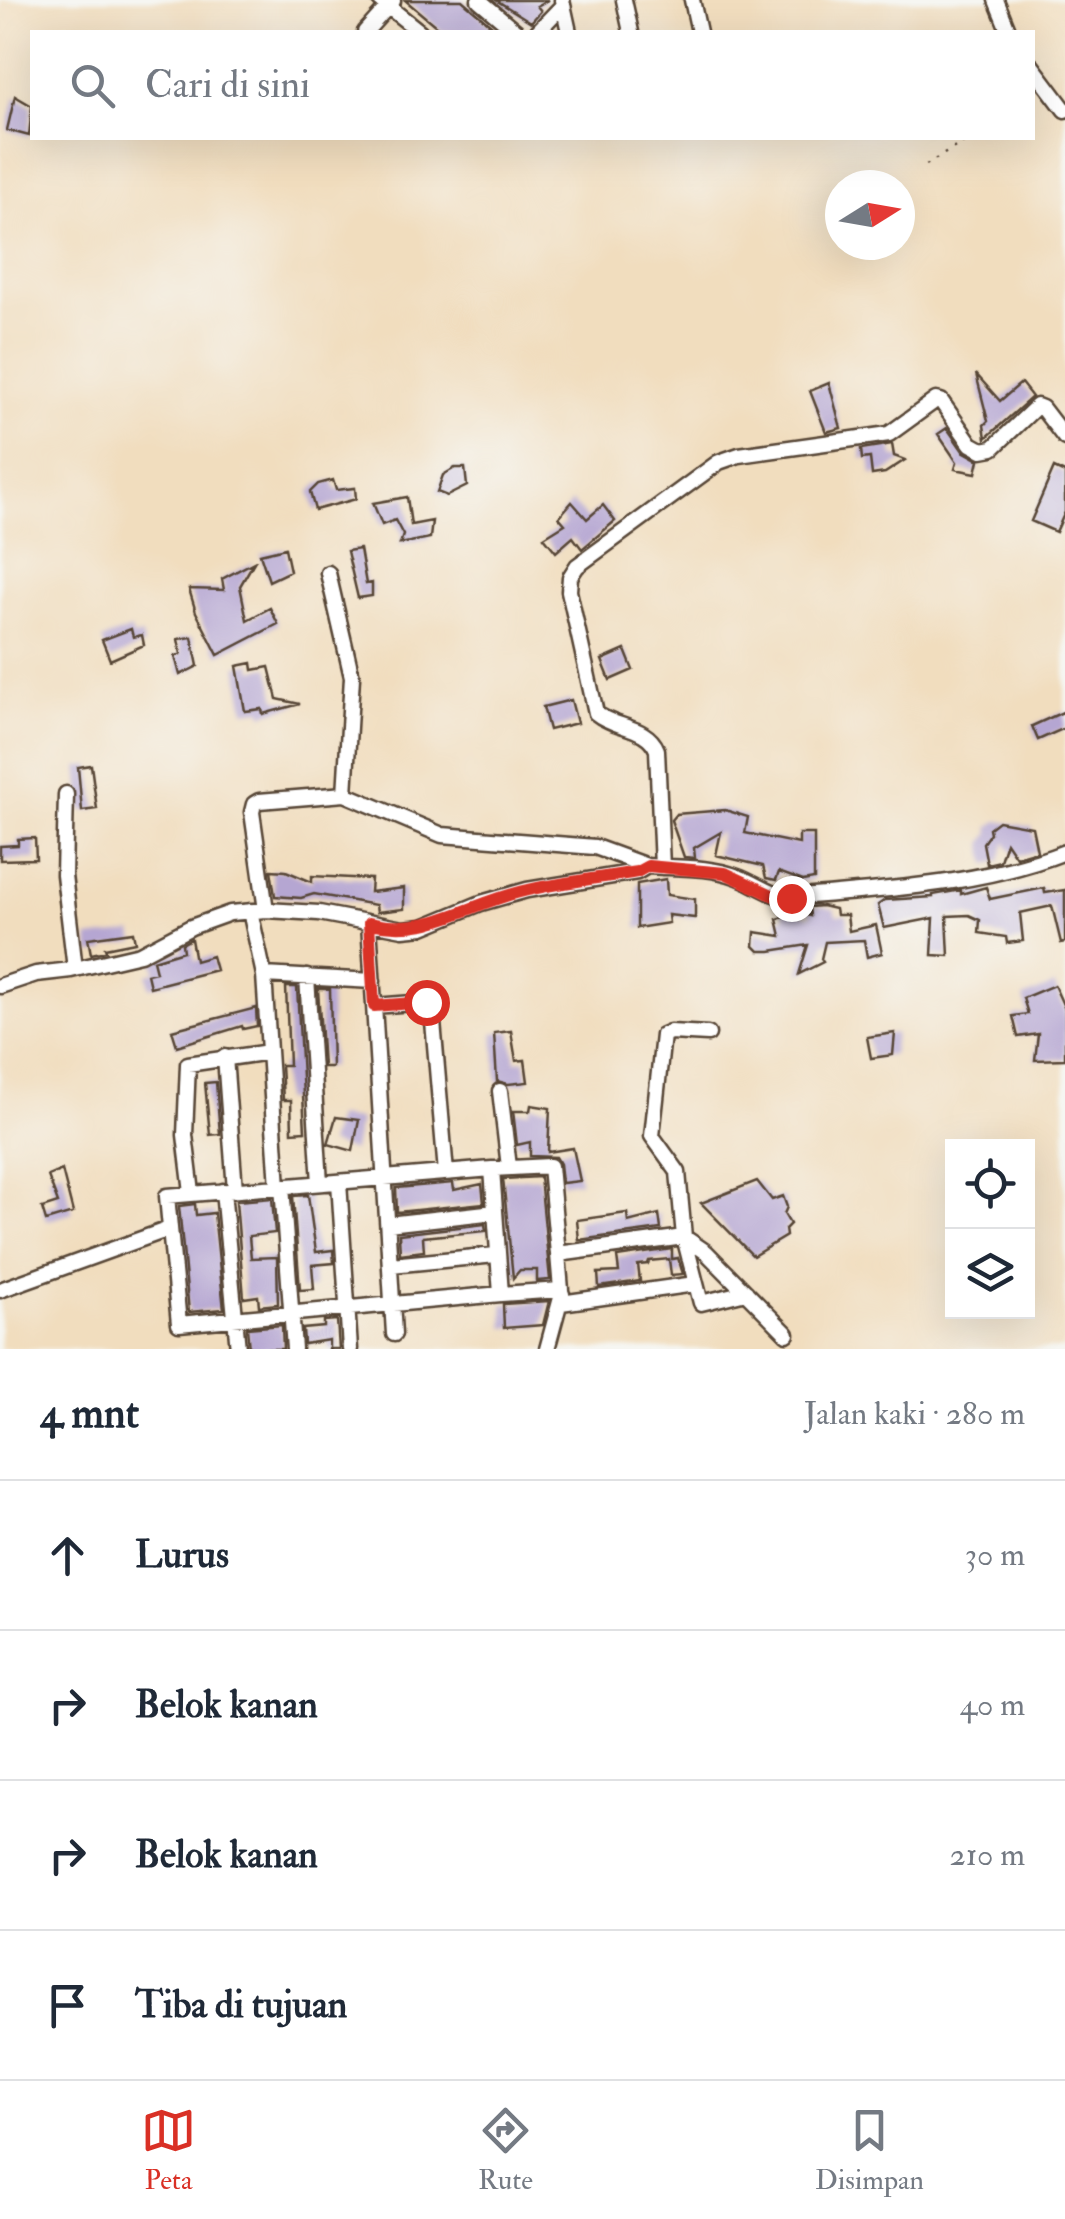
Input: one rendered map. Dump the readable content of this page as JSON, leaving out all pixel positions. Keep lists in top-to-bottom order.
{
  "north": "right",
  "page": {
    "search": "Cari di sini",
    "heading": ["4 mnt", "Jalan kaki · 280 m"],
    "list": [
      ["Lurus", "30 m"],
      ["Belok kanan", "40 m"],
      ["Belok kanan", "210 m"],
      "Tiba di tujuan"
    ],
    "nav": ["Peta", "Rute", "Disimpan"]
  }
}
